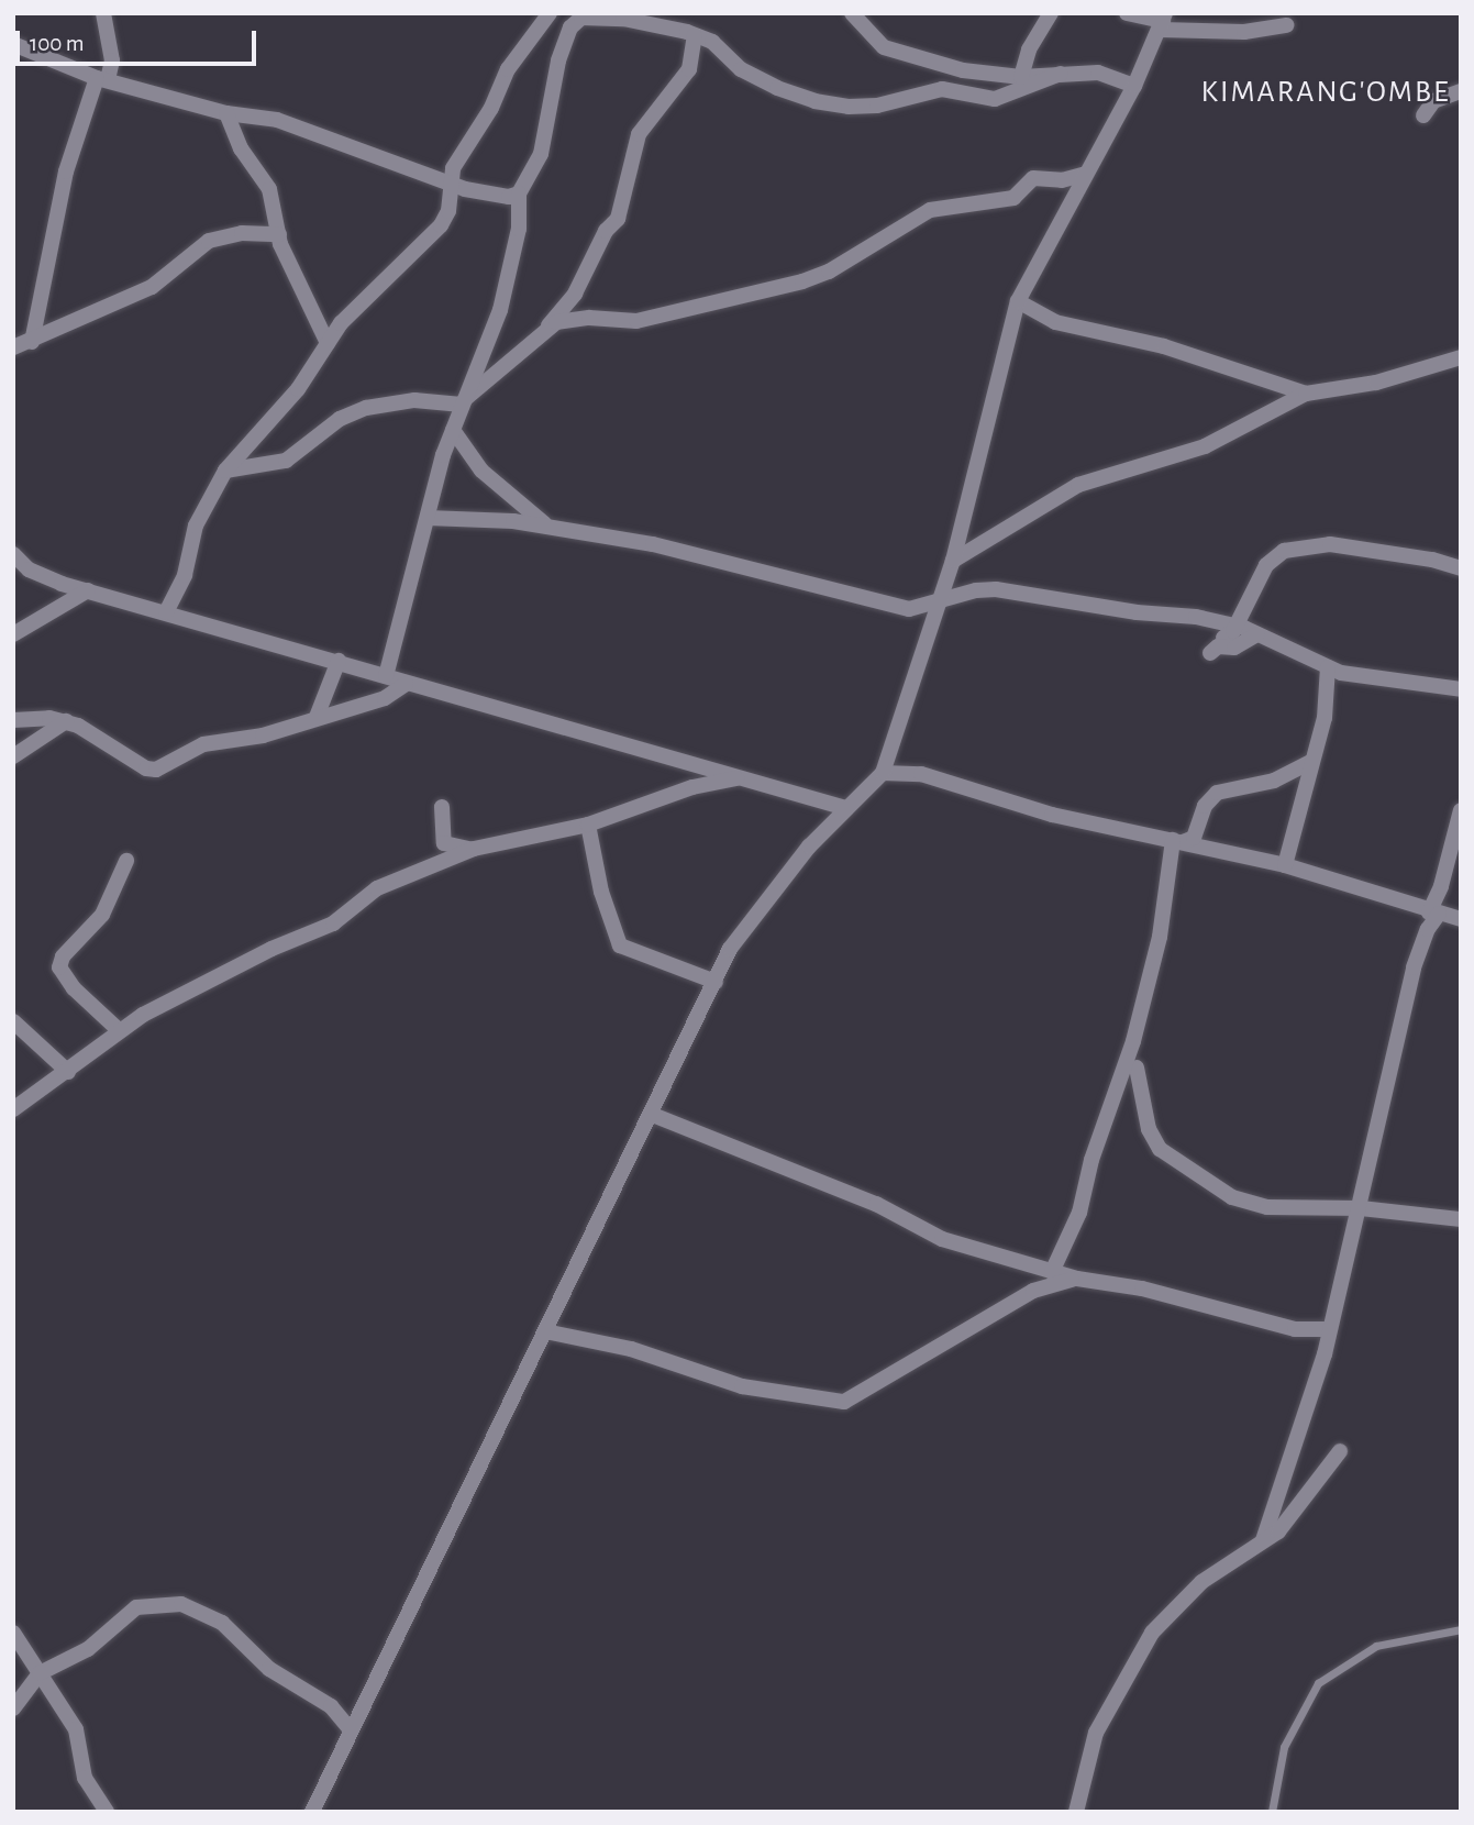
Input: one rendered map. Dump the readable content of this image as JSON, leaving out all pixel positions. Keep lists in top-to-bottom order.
{
  "districts": ["KIMARANG'OMBE"],
  "scale_bar": "100 m"
}
